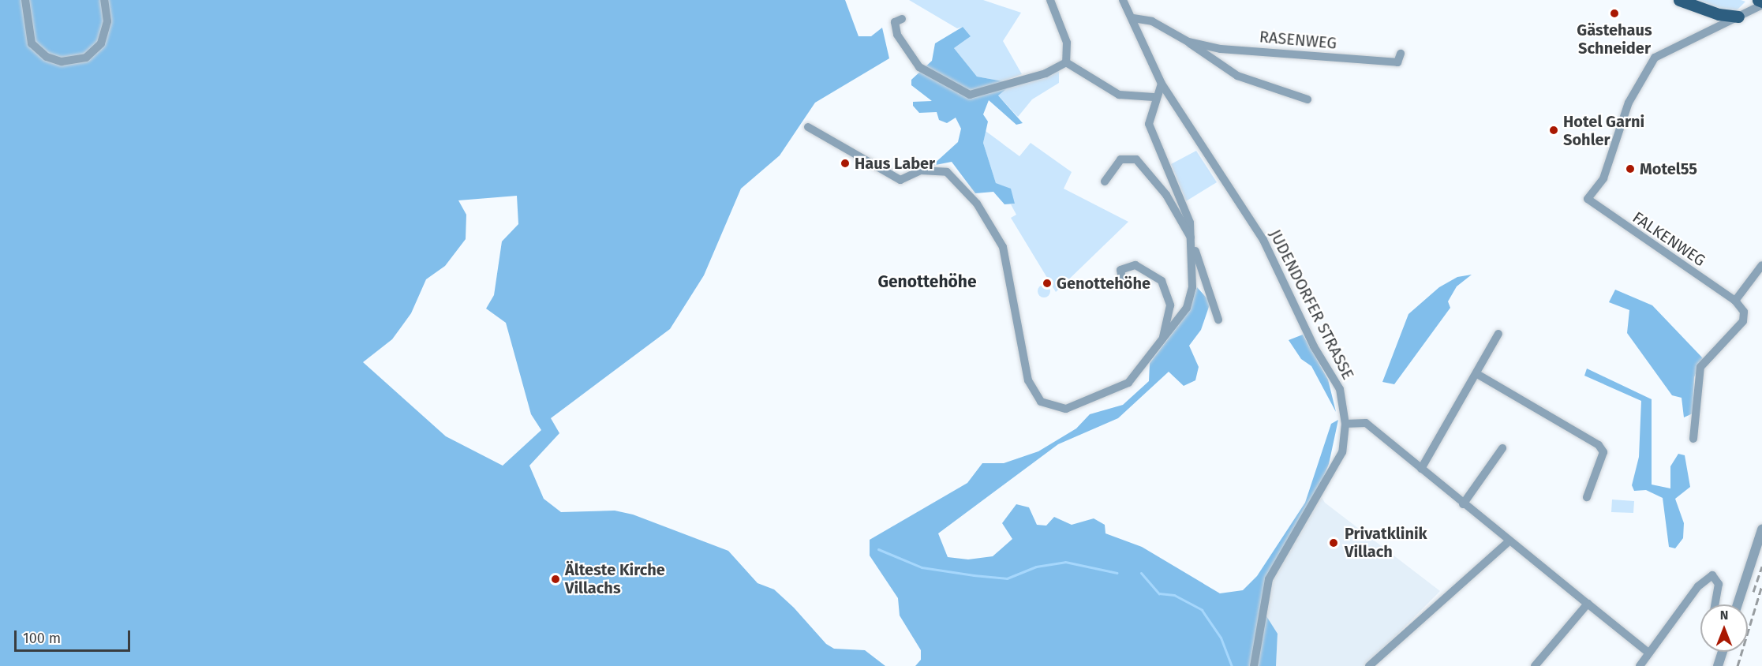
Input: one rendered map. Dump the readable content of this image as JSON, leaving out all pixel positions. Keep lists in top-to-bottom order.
{
  "streets": {
    "street": ["RASENWEG", "FALKENWEG", "JUDENDORFER STRASSE"]
  },
  "crossings": [
    ["RASENWEG", "JUDENDORFER STRASSE"]
  ],
  "districts": ["Genottehöhe"],
  "places": [
    "Gästehaus Schneider",
    "Hotel Garni Sohler",
    "Haus Laber",
    "Motel55",
    "Genottehöhe",
    "Privatklinik Villach",
    "Älteste Kirche Villachs"
  ],
  "scale_bar": "100 m",
  "north": "top"
}
